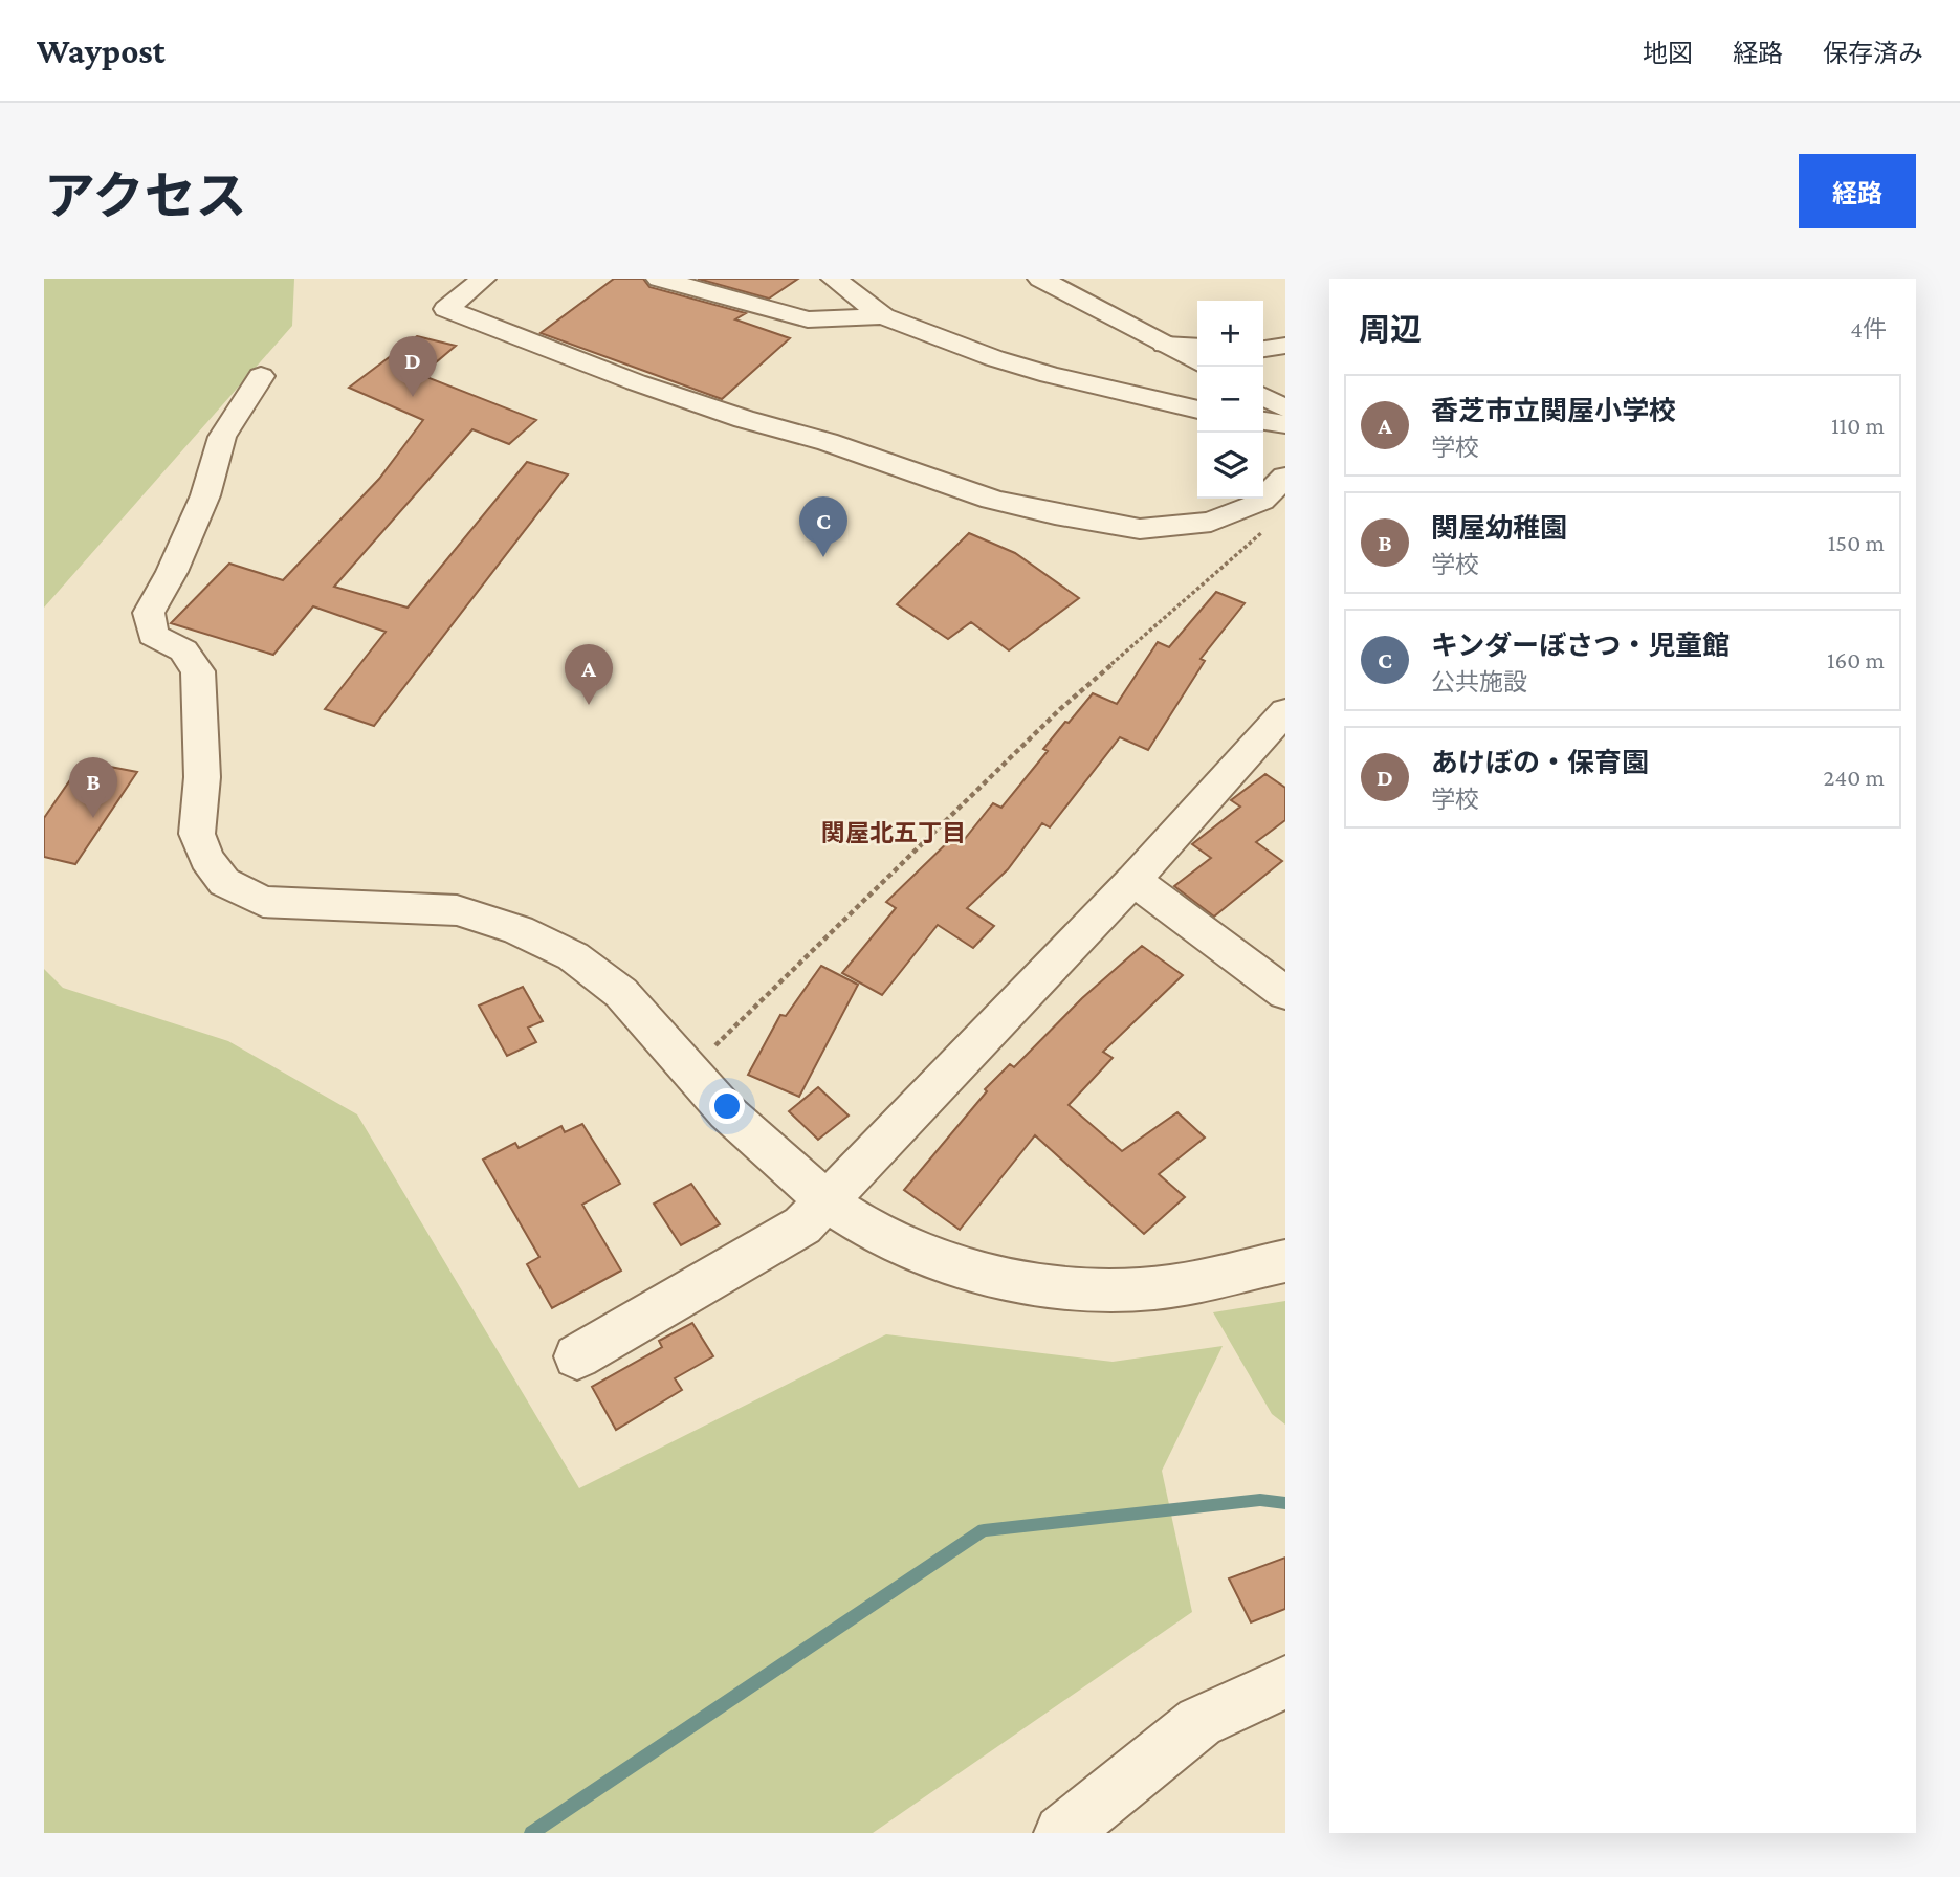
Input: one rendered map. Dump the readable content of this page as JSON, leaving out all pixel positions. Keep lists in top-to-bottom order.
{
  "districts": ["関屋北五丁目"],
  "page": {
    "header": "Waypost",
    "nav": ["地図", "経路", "保存済み"],
    "title": "アクセス",
    "buttons": "経路",
    "heading": ["周辺", "4件"],
    "map_buttons": ["+", "−"],
    "pins": [
      "D",
      "C",
      "A",
      "B"
    ],
    "list": [
      {
        "mark": "A",
        "name": "香芝市立関屋小学校",
        "note": "学校",
        "value": "110 m"
      },
      {
        "mark": "B",
        "name": "関屋幼稚園",
        "note": "学校",
        "value": "150 m"
      },
      {
        "mark": "C",
        "name": "キンダーぼさつ・児童館",
        "note": "公共施設",
        "value": "160 m"
      },
      {
        "mark": "D",
        "name": "あけぼの・保育園",
        "note": "学校",
        "value": "240 m"
      }
    ]
  }
}
